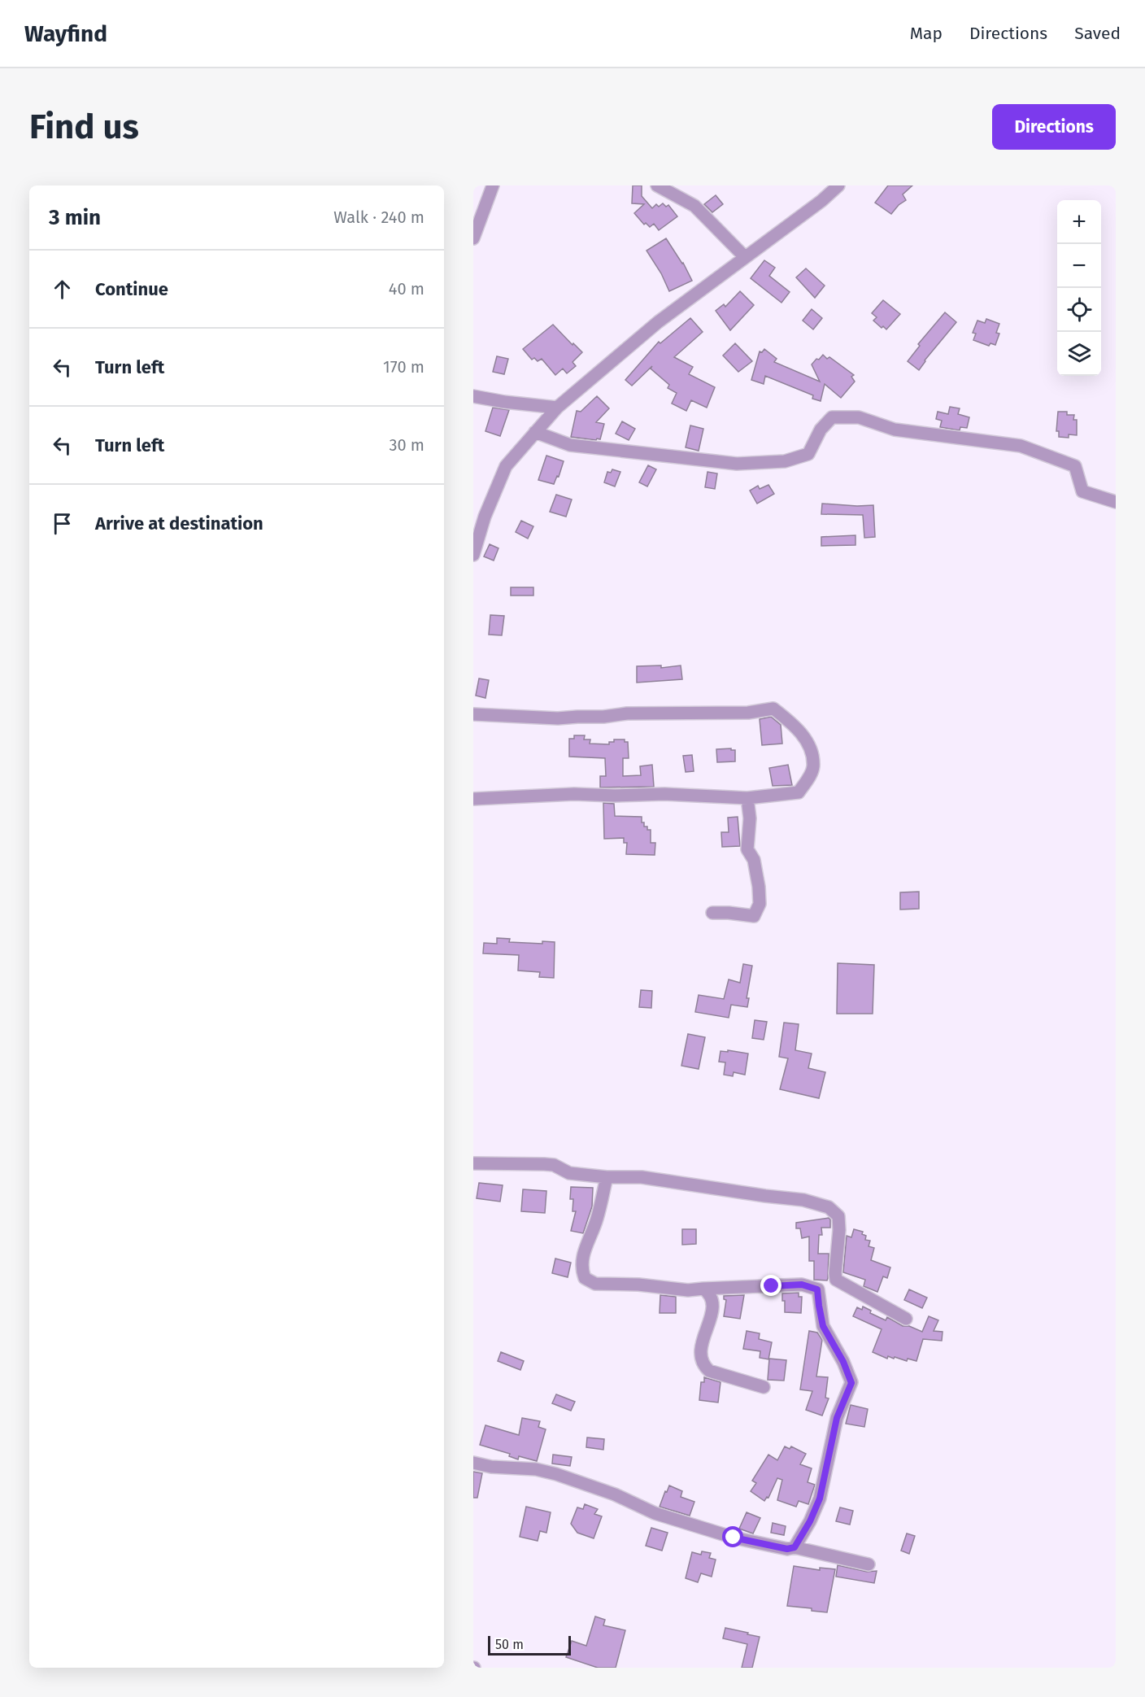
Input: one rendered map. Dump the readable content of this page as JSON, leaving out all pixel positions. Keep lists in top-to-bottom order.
{
  "scale_bar": "50 m",
  "page": {
    "header": "Wayfind",
    "nav": ["Map", "Directions", "Saved"],
    "buttons": "Directions",
    "title": "Find us",
    "heading": ["3 min", "Walk · 240 m"],
    "map_buttons": ["+", "−"],
    "list": [
      ["Continue", "40 m"],
      ["Turn left", "170 m"],
      ["Turn left", "30 m"],
      "Arrive at destination"
    ],
    "scale": "50 m"
  }
}
